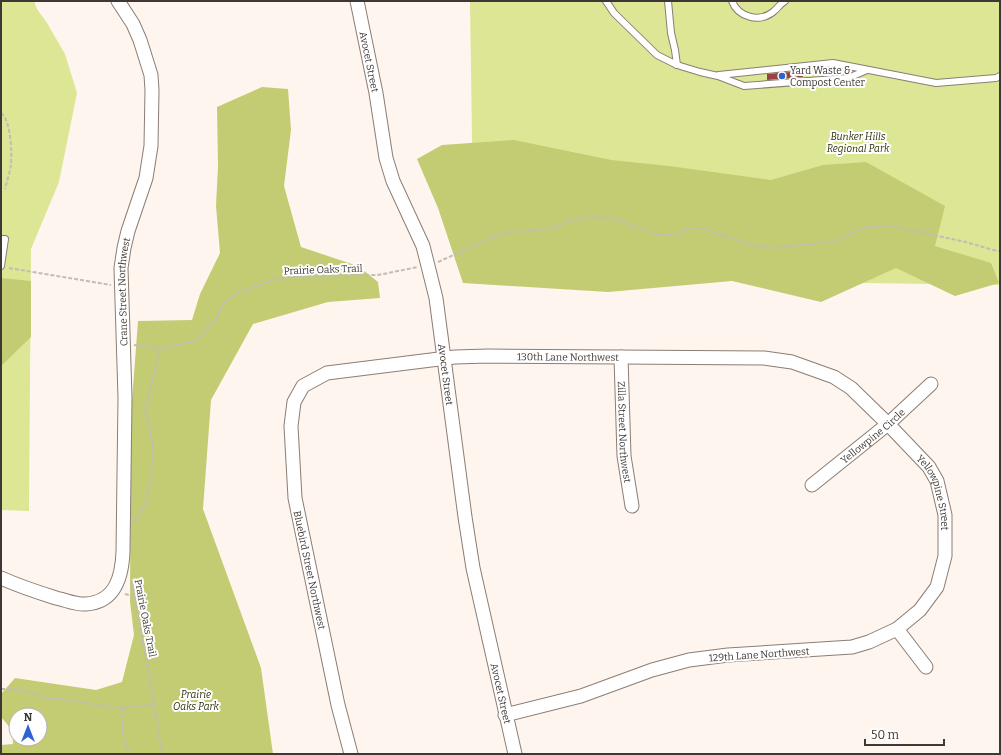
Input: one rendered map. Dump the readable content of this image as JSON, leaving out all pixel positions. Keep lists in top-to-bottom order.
{
  "streets": {
    "street": [
      "Avocet Street",
      "Crane Street Northwest",
      "130th Lane Northwest",
      "Zilla Street Northwest",
      "Yellowpine Circle",
      "Yellowpine Street",
      "Bluebird Street Northwest",
      "129th Lane Northwest"
    ],
    "path": ["Prairie Oaks Trail"]
  },
  "crossings": [
    ["Avocet Street", "130th Lane Northwest"],
    ["Avocet Street", "129th Lane Northwest"],
    ["Prairie Oaks Trail", "Crane Street Northwest"],
    ["130th Lane Northwest", "Zilla Street Northwest"],
    ["130th Lane Northwest", "Yellowpine Street"],
    ["130th Lane Northwest", "Bluebird Street Northwest"],
    ["Yellowpine Circle", "Yellowpine Street"],
    ["Yellowpine Street", "129th Lane Northwest"]
  ],
  "parks": ["Bunker Hills Regional Park", "Prairie Oaks Park"],
  "places": ["Yard Waste & Compost Center"],
  "scale_bar": "50 m",
  "north": "top"
}
